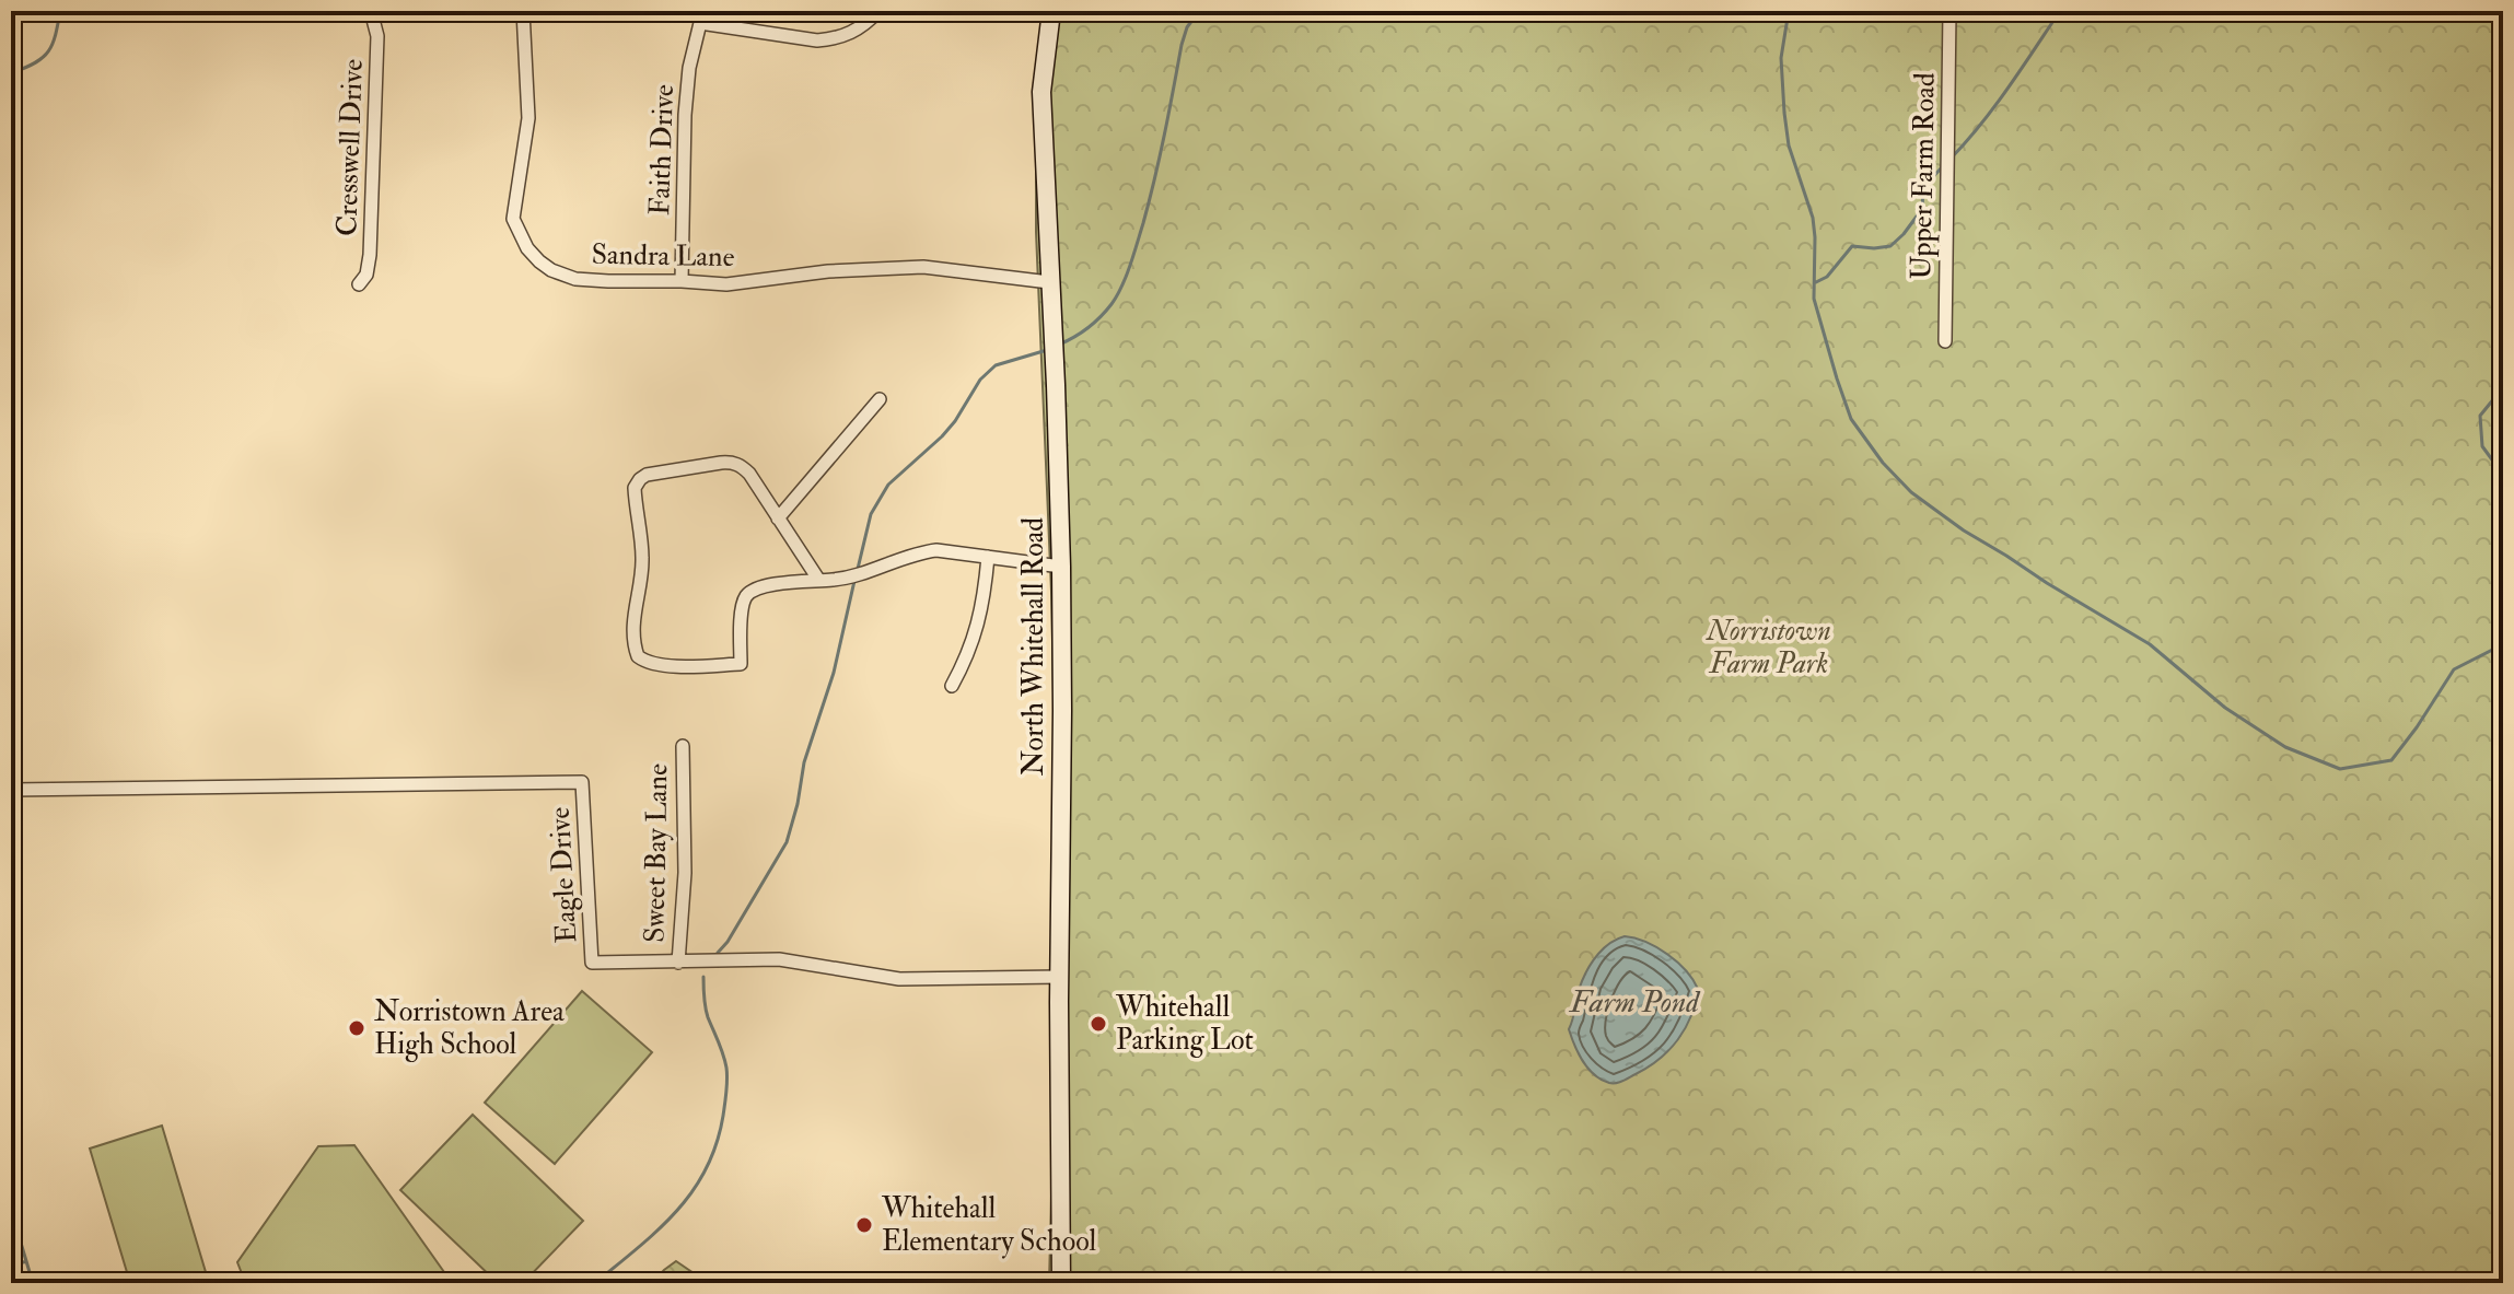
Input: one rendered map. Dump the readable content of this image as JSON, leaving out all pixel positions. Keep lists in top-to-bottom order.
{
  "streets": {
    "main road": ["North Whitehall Road"],
    "street": [
      "Cresswell Drive",
      "Faith Drive",
      "Upper Farm Road",
      "Sandra Lane",
      "Sweet Bay Lane",
      "Eagle Drive"
    ]
  },
  "crossings": [
    ["Faith Drive", "Sandra Lane"],
    ["Sandra Lane", "North Whitehall Road"],
    ["North Whitehall Road", "Eagle Drive"],
    ["Sweet Bay Lane", "Eagle Drive"]
  ],
  "water": ["Farm Pond"],
  "parks": ["Norristown Farm Park"],
  "places": ["Whitehall Parking Lot", "Norristown Area High School", "Whitehall Elementary School"]
}
